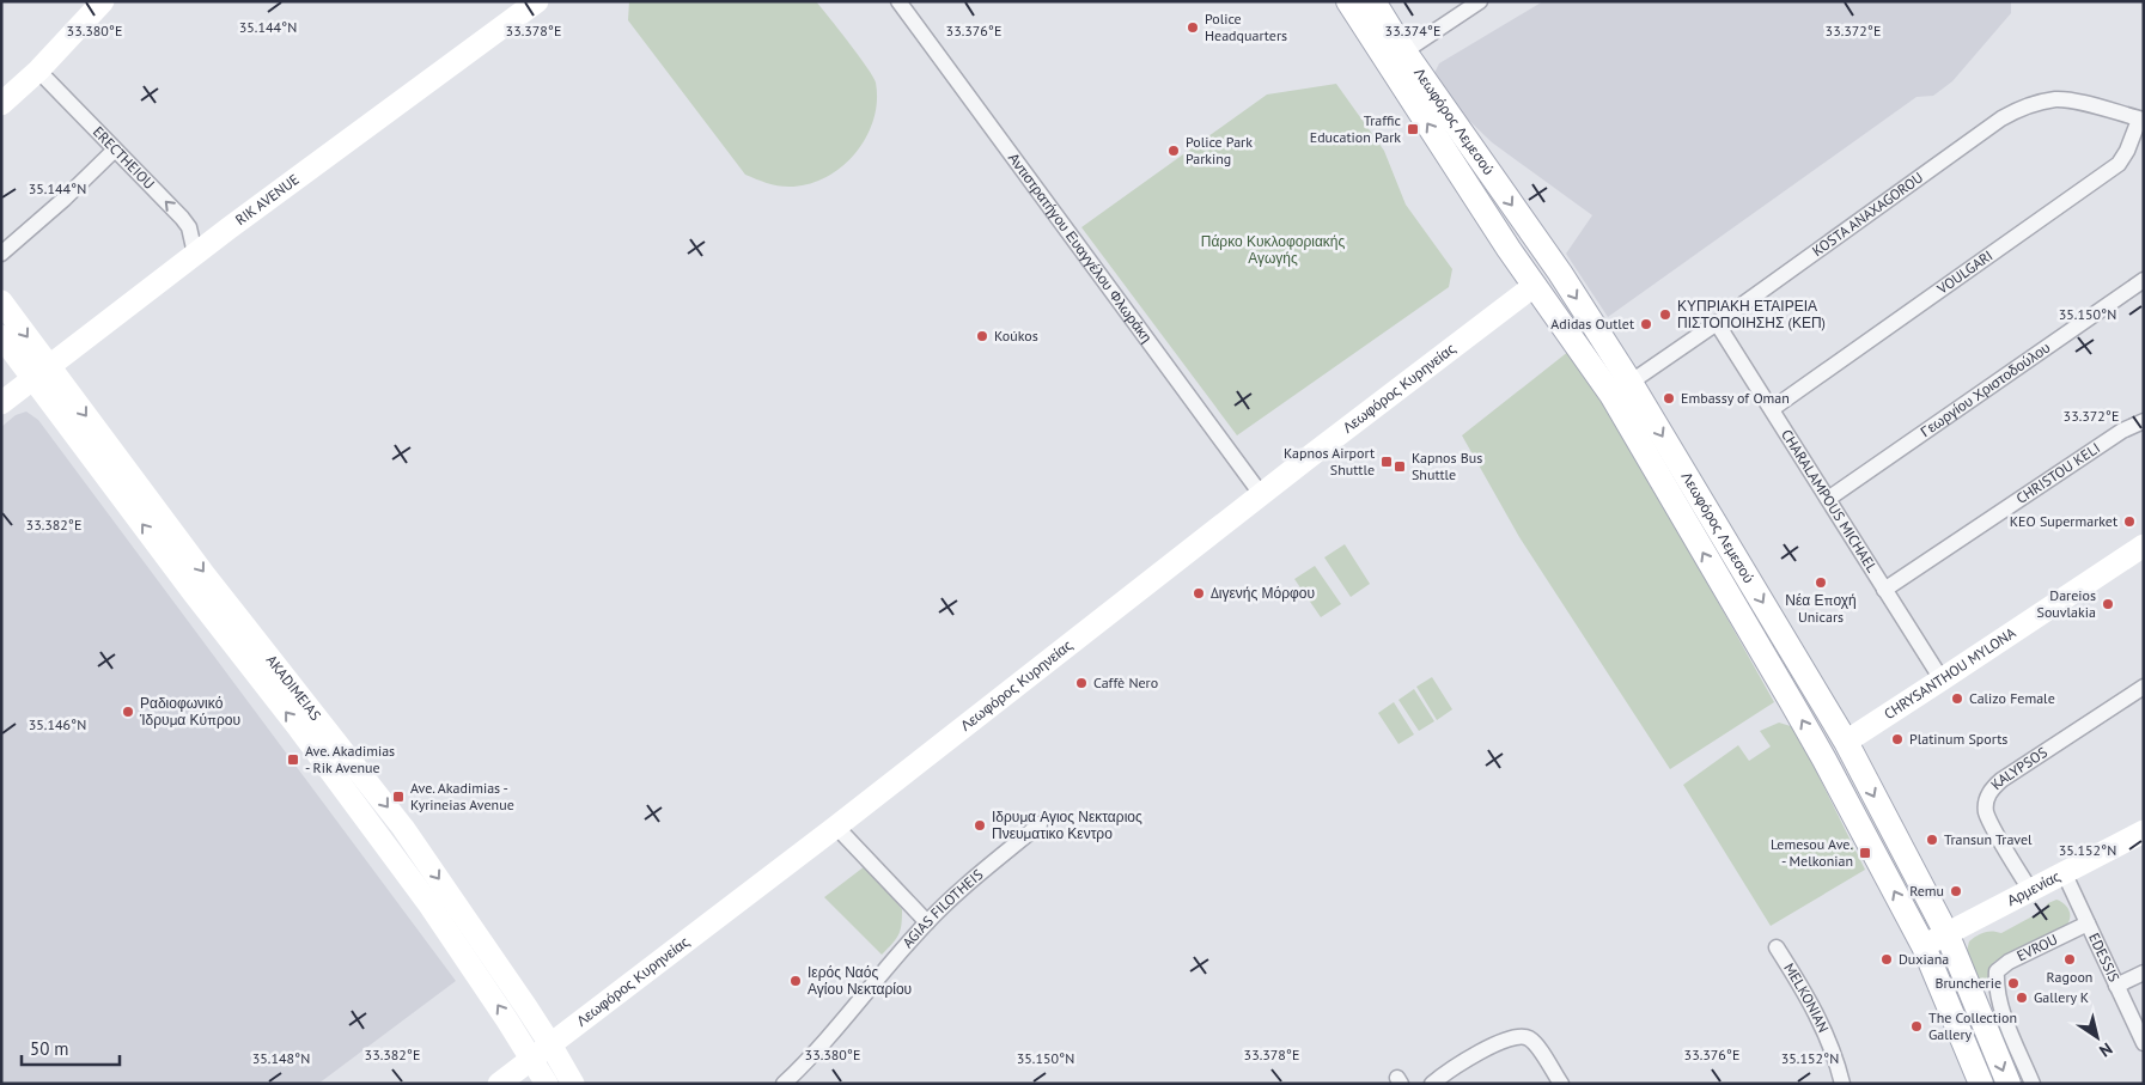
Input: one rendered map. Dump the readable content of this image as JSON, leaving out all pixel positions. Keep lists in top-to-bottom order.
{
  "streets": {
    "main road": [
      "Λεωφόρος Λεμεσού",
      "RIK AVENUE",
      "Λεωφόρος Κυρηνείας",
      "CHRYSANTHOU MYLONA",
      "AKADIMEIAS",
      "Αρμενίας"
    ],
    "street": [
      "ERECTHEIOU",
      "KOSTA ANAXAGOROU",
      "Αντιστρατήγου Ευαγγέλου Φλωράκη",
      "VOULGARI",
      "Γεωργίου Χριστοδούλου",
      "CHRISTOU KELI",
      "CHARALAMPOUS MICHAEL",
      "KALYPSOS",
      "AGIAS FILOTHEIS",
      "EVROU",
      "EDESSIS",
      "MELKONIAN"
    ]
  },
  "crossings": [
    ["Λεωφόρος Λεμεσού", "KOSTA ANAXAGOROU"],
    ["Λεωφόρος Λεμεσού", "Λεωφόρος Κυρηνείας"],
    ["Λεωφόρος Λεμεσού", "CHRYSANTHOU MYLONA"],
    ["Λεωφόρος Λεμεσού", "Αρμενίας"],
    ["ERECTHEIOU", "RIK AVENUE"],
    ["RIK AVENUE", "AKADIMEIAS"],
    ["KOSTA ANAXAGOROU", "VOULGARI"],
    ["KOSTA ANAXAGOROU", "CHARALAMPOUS MICHAEL"],
    ["Αντιστρατήγου Ευαγγέλου Φλωράκη", "Λεωφόρος Κυρηνείας"],
    ["VOULGARI", "CHARALAMPOUS MICHAEL"],
    ["Λεωφόρος Κυρηνείας", "AKADIMEIAS"],
    ["Γεωργίου Χριστοδούλου", "CHARALAMPOUS MICHAEL"],
    ["CHRISTOU KELI", "CHARALAMPOUS MICHAEL"],
    ["CHARALAMPOUS MICHAEL", "CHRYSANTHOU MYLONA"],
    ["KALYPSOS", "Αρμενίας"],
    ["Αρμενίας", "EDESSIS"],
    ["EVROU", "EDESSIS"]
  ],
  "one_way": ["ERECTHEIOU"],
  "parks": ["Πάρκο Κυκλοφοριακής Αγωγής"],
  "places": {
    "other": [
      "Police Headquarters",
      "Police Park Parking",
      "ΚΥΠΡΙΑΚΗ ΕΤΑΙΡΕΙΑ ΠΙΣΤΟΠΟΙΗΣΗΣ (ΚΕΠ)",
      "Adidas Outlet",
      "Koúkos",
      "Embassy of Oman",
      "KEO Supermarket",
      "Νέα Εποχή Unicars",
      "Διγενής Μόρφου",
      "Dareios Souvlakia",
      "Caffè Nero",
      "Calizo Female",
      "Ραδιοφωνικό Ίδρυμα Κύπρου",
      "Platinum Sports",
      "Ιδρυμα Αγιος Νεκταριος Πνευματικο Κεντρο",
      "Transun Travel",
      "Remu",
      "Duxiana",
      "Ragoon",
      "Ιερός Ναός Αγίου Νεκταρίου",
      "Bruncherie",
      "Gallery K",
      "The Collection Gallery"
    ],
    "transit": [
      "Traffic Education Park",
      "Kapnos Airport Shuttle",
      "Kapnos Bus Shuttle",
      "Ave. Akadimias - Rik Avenue",
      "Ave. Akadimias - Kyrineias Avenue",
      "Lemesou Ave. - Melkonian"
    ]
  },
  "scale_bar": "50 m",
  "north": "bottom right",
  "coordinates": [
    "35.144°N",
    "33.380°E",
    "33.378°E",
    "33.376°E",
    "33.374°E",
    "33.372°E",
    "35.150°N",
    "33.382°E",
    "35.146°N",
    "35.152°N",
    "35.148°N"
  ]
}
